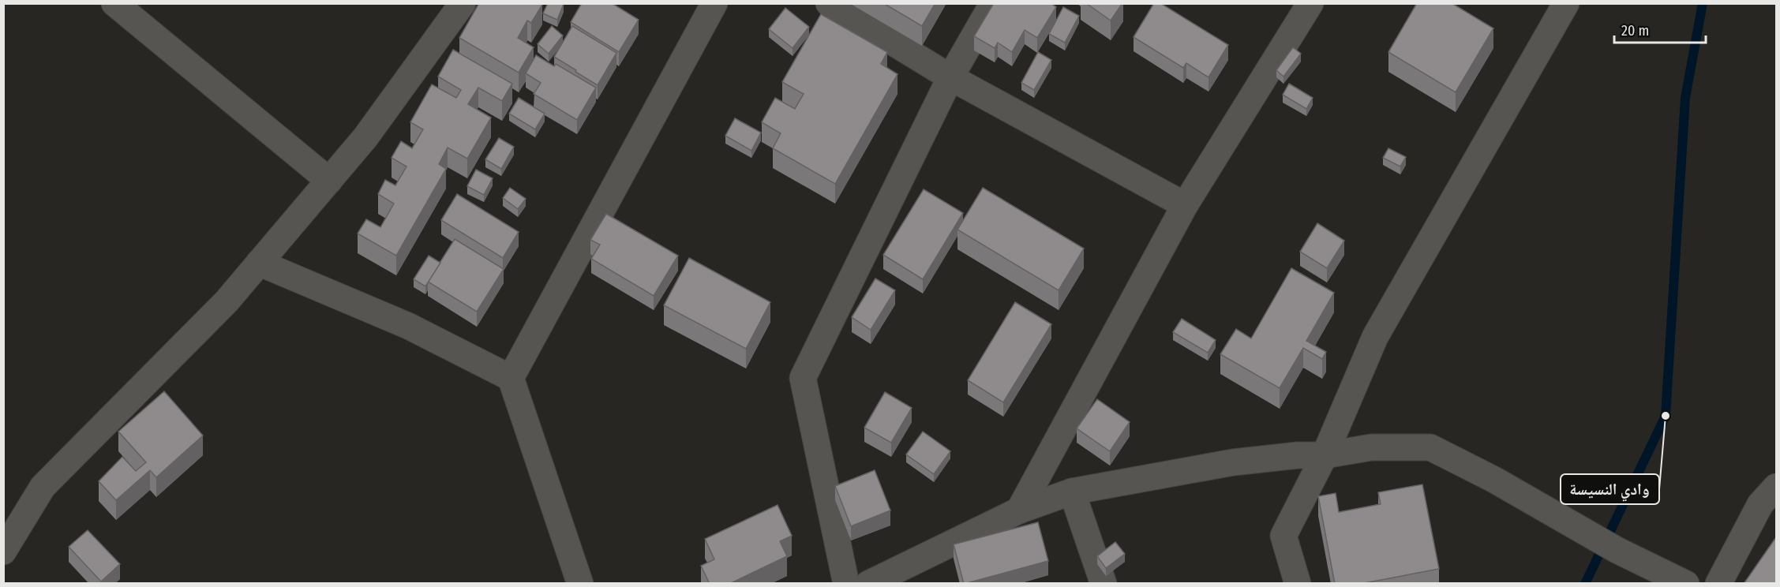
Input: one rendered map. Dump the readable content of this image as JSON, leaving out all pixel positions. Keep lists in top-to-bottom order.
{
  "places": ["وادي النسيسة"],
  "scale_bar": "20 m"
}
